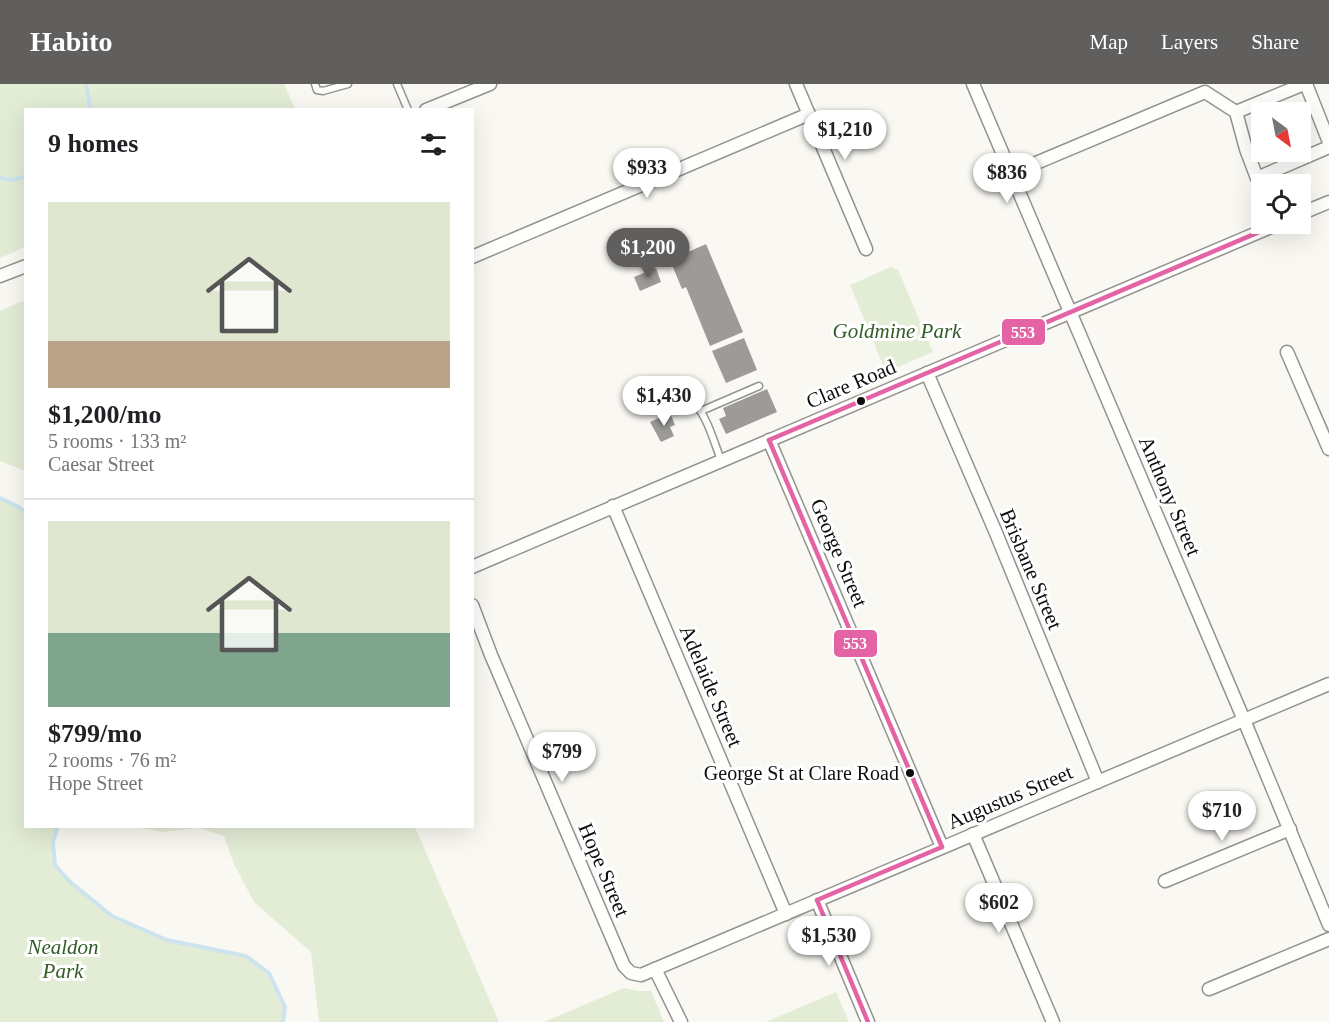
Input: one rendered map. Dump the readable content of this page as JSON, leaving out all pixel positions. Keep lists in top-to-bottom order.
{
  "streets": {
    "street": [
      "Clare Road",
      "Anthony Street",
      "George Street",
      "Brisbane Street",
      "Adelaide Street",
      "Augustus Street",
      "Hope Street"
    ]
  },
  "crossings": [
    ["Clare Road", "Anthony Street"],
    ["Clare Road", "George Street"],
    ["Clare Road", "Brisbane Street"],
    ["Clare Road", "Adelaide Street"],
    ["Anthony Street", "Augustus Street"],
    ["George Street", "Augustus Street"],
    ["Brisbane Street", "Augustus Street"],
    ["Adelaide Street", "Augustus Street"],
    ["Augustus Street", "Hope Street"]
  ],
  "parks": ["Goldmine Park", "Nealdon Park"],
  "places": ["George St at Clare Road"],
  "lines": ["transit line 553"],
  "north": "bottom right",
  "page": {
    "header": "Habito",
    "nav": ["Map", "Layers", "Share"],
    "heading": "9 homes",
    "price": [
      "$1,210",
      "$933",
      "$836",
      "$1,200",
      "$1,430",
      "$799",
      "$710",
      "$602",
      "$1,530"
    ],
    "list": [
      {
        "name": "$1,200/mo",
        "note": "5 rooms · 133 m² · Caesar Street"
      },
      {
        "name": "$799/mo",
        "note": "2 rooms · 76 m² · Hope Street"
      }
    ]
  }
}
